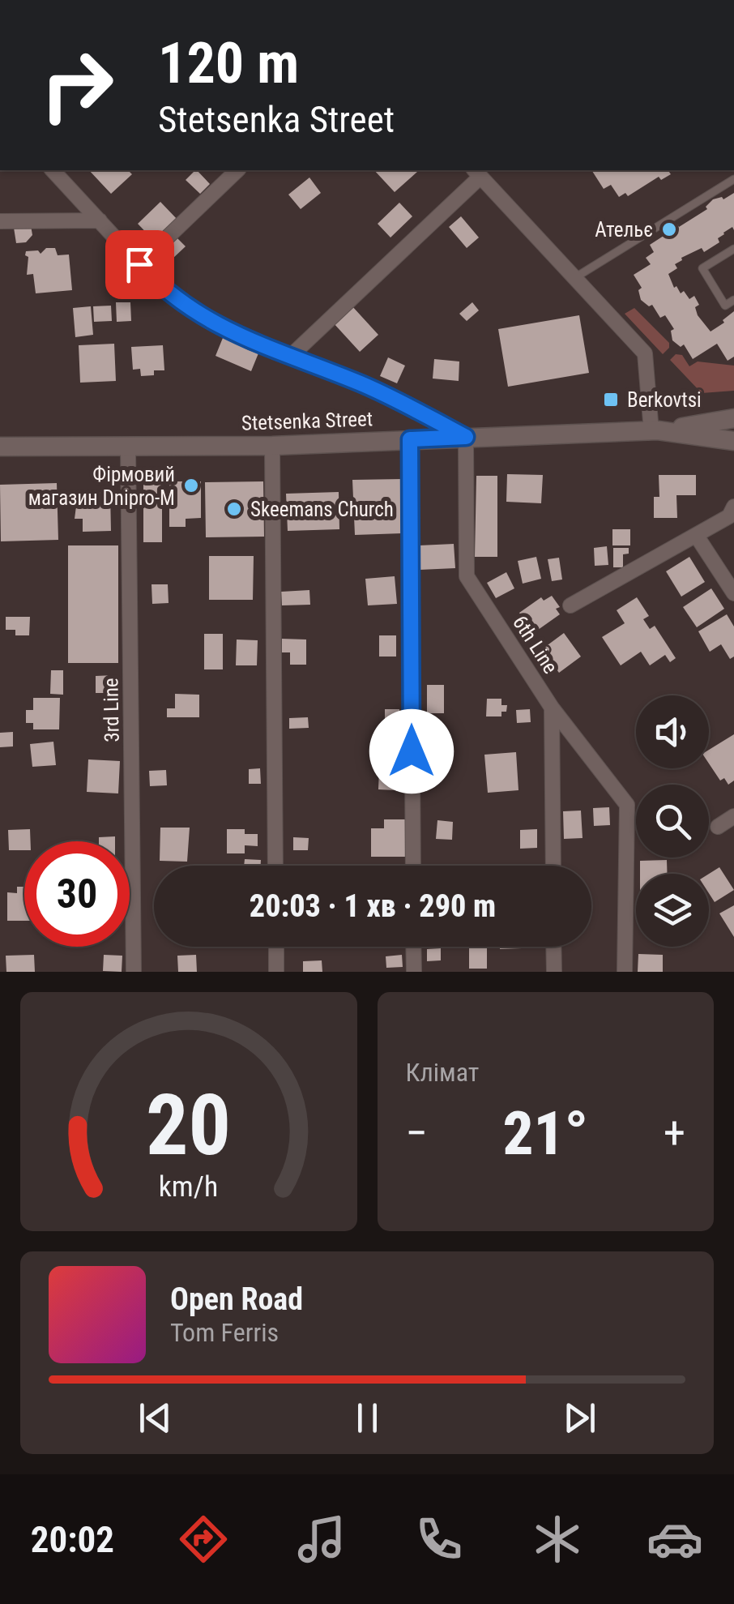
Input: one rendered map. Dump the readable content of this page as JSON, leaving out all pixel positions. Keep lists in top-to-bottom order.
{
  "streets": {
    "main road": ["Stetsenka Street"],
    "street": ["6th Line", "3rd Line"]
  },
  "crossings": [
    ["Stetsenka Street", "6th Line"],
    ["Stetsenka Street", "3rd Line"]
  ],
  "places": {
    "other": ["Ательє", "Фірмовий магазин Dnipro-M", "Skeemans Church"],
    "transit": ["Berkovtsi"]
  },
  "page": {
    "turn": ["120 m", "Stetsenka Street"],
    "limit": "30",
    "trip": "20:03 · 1 хв · 290 m",
    "tile": "Клімат",
    "heat": ["−", "21°", "+"],
    "song": ["Open Road", "Tom Ferris"],
    "tabs": "20:02",
    "gauge": ["20", "km/h"]
  }
}
